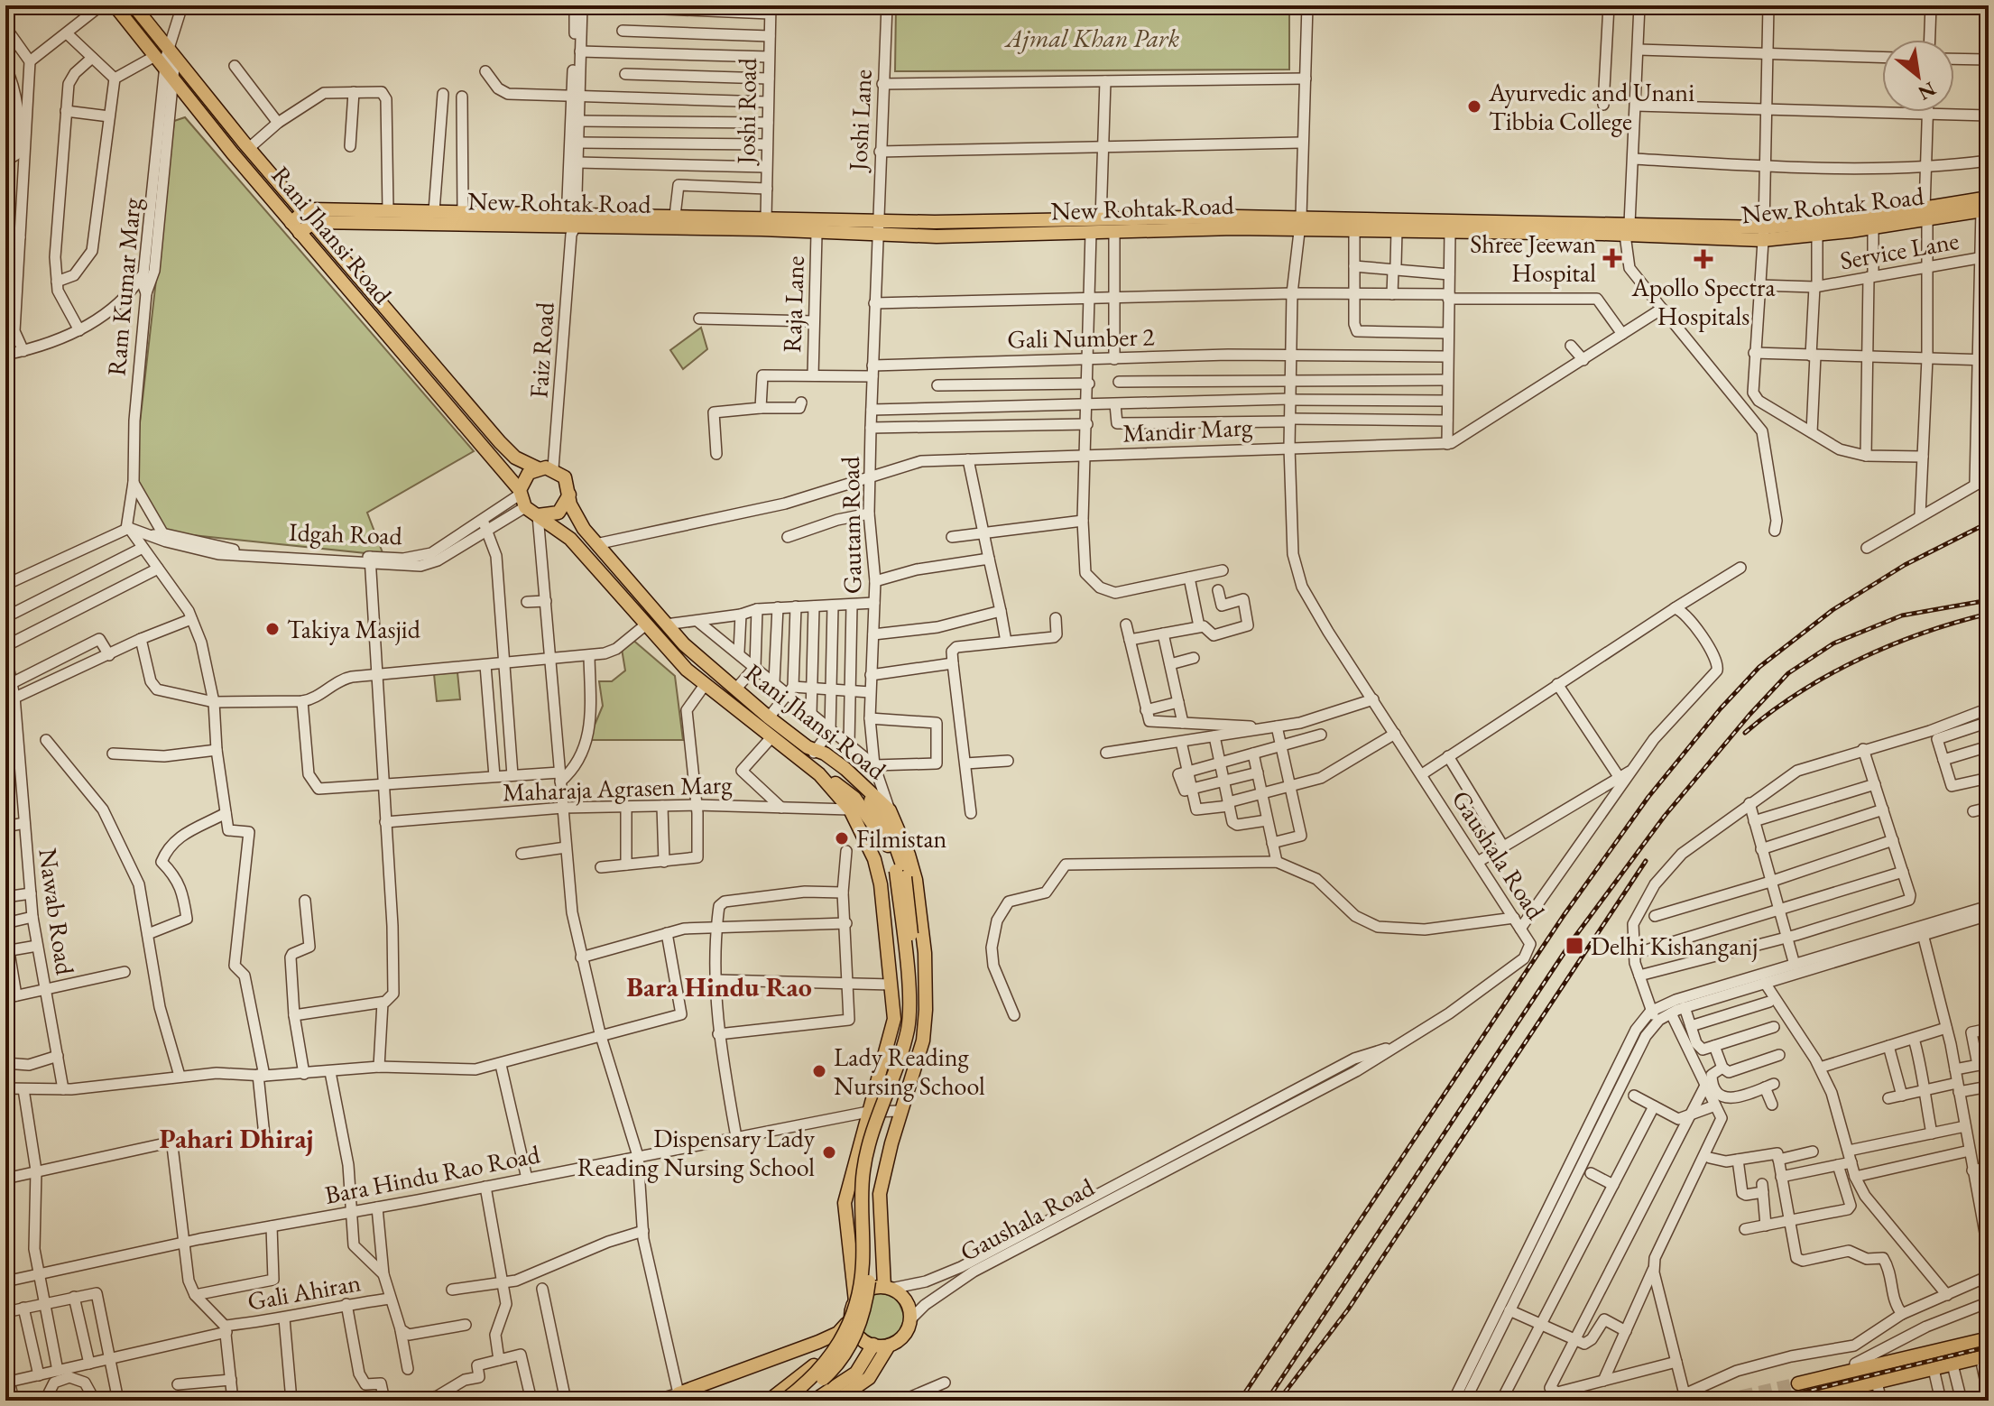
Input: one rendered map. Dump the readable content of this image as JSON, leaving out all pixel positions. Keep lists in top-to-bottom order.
{
  "streets": {
    "main road": ["New Rohtak Road", "Rani Jhansi Road"],
    "street": [
      "Joshi Road",
      "Joshi Lane",
      "Service Lane",
      "Ram Kumar Marg",
      "Raja Lane",
      "Gali Number 2",
      "Faiz Road",
      "Mandir Marg",
      "Gautam Road",
      "Idgah Road",
      "Maharaja Agrasen Marg",
      "Gaushala Road",
      "Nawab Road",
      "Bara Hindu Rao Road",
      "Gali Ahiran"
    ]
  },
  "crossings": [
    ["Joshi Road", "New Rohtak Road"],
    ["Joshi Lane", "New Rohtak Road"],
    ["Joshi Lane", "Gautam Road"],
    ["New Rohtak Road", "Rani Jhansi Road"],
    ["New Rohtak Road", "Raja Lane"],
    ["New Rohtak Road", "Faiz Road"],
    ["New Rohtak Road", "Gautam Road"],
    ["New Rohtak Road", "Gaushala Road"],
    ["Rani Jhansi Road", "Ram Kumar Marg"],
    ["Rani Jhansi Road", "Faiz Road"],
    ["Rani Jhansi Road", "Mandir Marg"],
    ["Rani Jhansi Road", "Gautam Road"],
    ["Rani Jhansi Road", "Idgah Road"],
    ["Rani Jhansi Road", "Maharaja Agrasen Marg"],
    ["Rani Jhansi Road", "Gaushala Road"],
    ["Rani Jhansi Road", "Bara Hindu Rao Road"],
    ["Ram Kumar Marg", "Idgah Road"],
    ["Raja Lane", "Gali Number 2"],
    ["Gali Number 2", "Gautam Road"],
    ["Gali Number 2", "Gaushala Road"],
    ["Faiz Road", "Idgah Road"],
    ["Mandir Marg", "Gautam Road"],
    ["Mandir Marg", "Gaushala Road"]
  ],
  "districts": ["Bara Hindu Rao", "Pahari Dhiraj"],
  "parks": ["Ajmal Khan Park"],
  "places": {
    "other": [
      "Ayurvedic and Unani Tibbia College",
      "Takiya Masjid",
      "Filmistan",
      "Lady Reading Nursing School",
      "Dispensary Lady Reading Nursing School"
    ],
    "health": ["Shree Jeewan Hospital", "Apollo Spectra Hospitals"],
    "transit": ["Delhi Kishanganj"]
  },
  "north": "bottom right"
}
